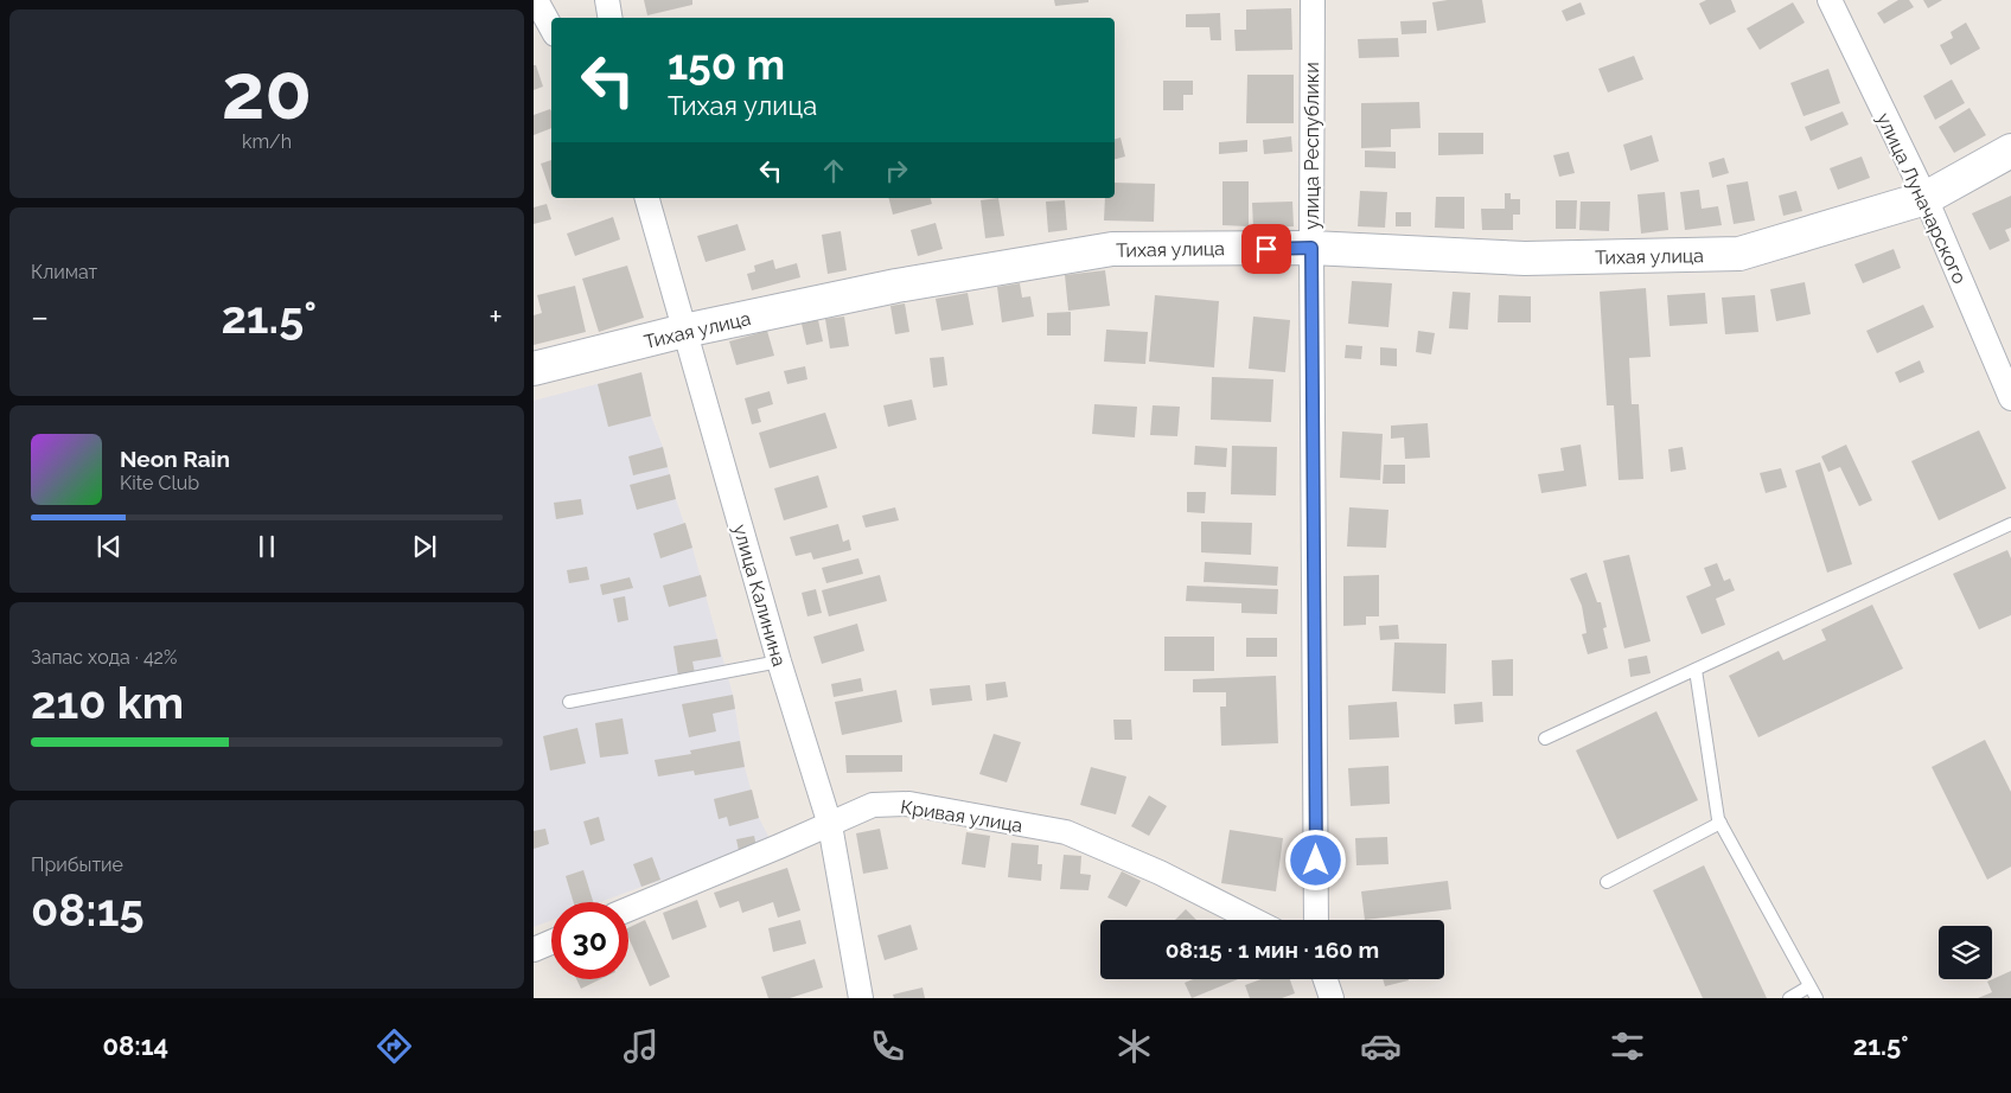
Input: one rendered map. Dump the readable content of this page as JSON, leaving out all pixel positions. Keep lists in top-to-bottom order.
{
  "streets": {
    "main road": ["Тихая улица"],
    "street": [
      "улица Республики",
      "улица Луначарского",
      "улица Калинина",
      "Кривая улица"
    ]
  },
  "crossings": [
    ["улица Республики", "Тихая улица"],
    ["улица Луначарского", "Тихая улица"],
    ["Тихая улица", "улица Калинина"],
    ["улица Калинина", "Кривая улица"]
  ],
  "page": {
    "tile": [
      ["20", "km/h"],
      "Климат",
      ["Запас хода · 42%", "210 km"],
      ["Прибытие", "08:15"]
    ],
    "turn": ["150 m", "Тихая улица"],
    "heat": ["−", "21.5°", "+"],
    "song": ["Neon Rain", "Kite Club"],
    "limit": "30",
    "trip": "08:15 · 1 мин · 160 m",
    "tabs": ["08:14", "21.5°"]
  }
}
